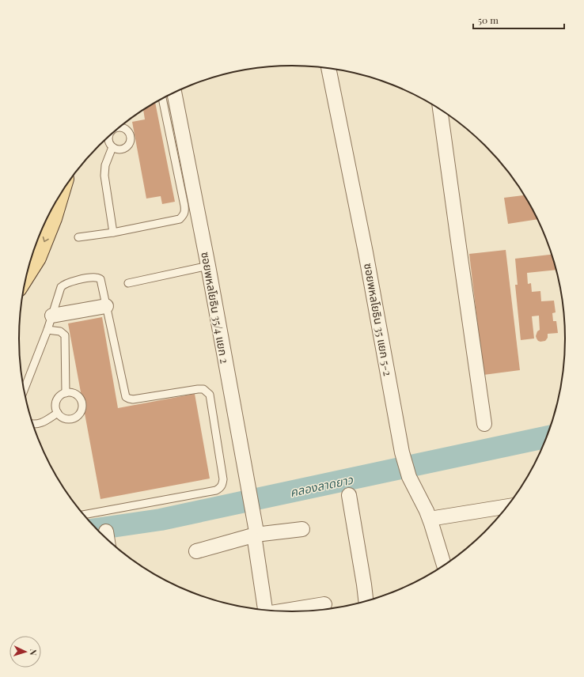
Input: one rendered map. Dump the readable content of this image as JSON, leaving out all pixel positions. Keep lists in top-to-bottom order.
{
  "streets": {
    "street": ["ซอยพหลโยธิน 35/4 แยก 2", "ซอยพหลโยธิน 35 แยก 5-2"]
  },
  "water": ["คลองลาดยาว"],
  "scale_bar": "50 m",
  "north": "right"
}
